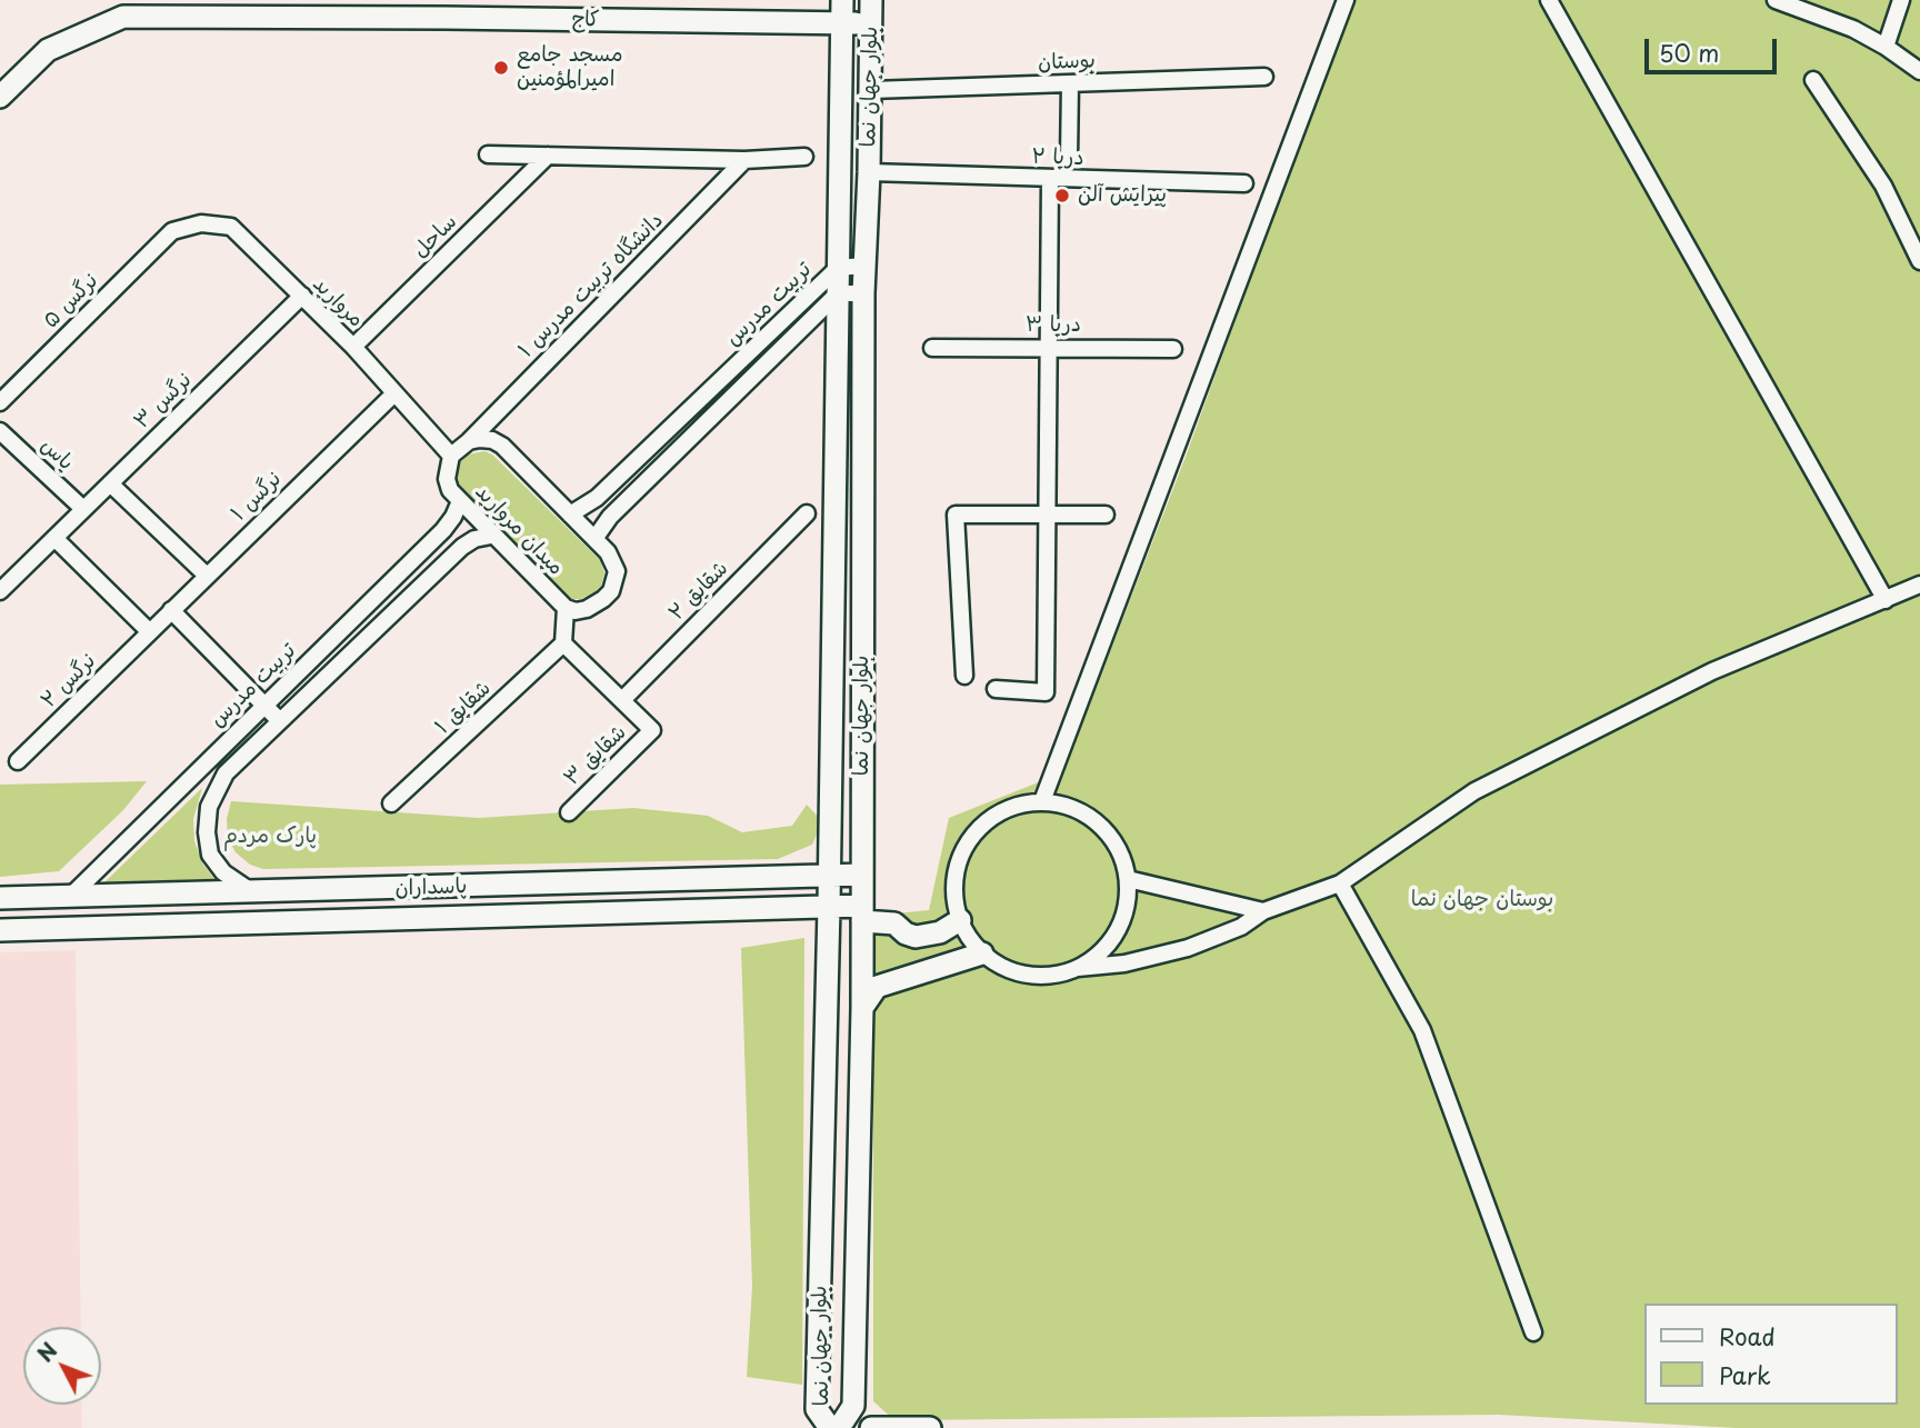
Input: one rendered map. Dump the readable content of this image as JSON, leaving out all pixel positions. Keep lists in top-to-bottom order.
{
  "streets": {
    "street": [
      "کاج",
      "بوستان",
      "بلوار جهان نما",
      "دریا ۲",
      "ساحل",
      "۱ دانشگاه تربیت مدرس",
      "۵ نرگس",
      "مروارید",
      "تربیت مدرس",
      "دریا ۳",
      "نرگس ۳",
      "یاس",
      "نرگس ۱",
      "میدان مروارید",
      "شقایق ۲",
      "نرگس ۲",
      "شقایق ۱",
      "شقایق ۳",
      "پاسداران"
    ]
  },
  "crossings": [
    ["کاج", "بلوار جهان نما"],
    ["بوستان", "بلوار جهان نما"],
    ["بلوار جهان نما", "دریا ۲"],
    ["بلوار جهان نما", "تربیت مدرس"],
    ["بلوار جهان نما", "پاسداران"],
    ["ساحل", "مروارید"],
    ["۱ دانشگاه تربیت مدرس", "میدان مروارید"],
    ["۵ نرگس", "مروارید"],
    ["مروارید", "نرگس ۳"],
    ["مروارید", "نرگس ۱"],
    ["مروارید", "میدان مروارید"],
    ["تربیت مدرس", "میدان مروارید"],
    ["تربیت مدرس", "پاسداران"],
    ["نرگس ۳", "یاس"],
    ["نرگس ۱", "نرگس ۲"],
    ["شقایق ۲", "شقایق ۳"]
  ],
  "parks": ["پارک مردم", "بوستان جهان نما"],
  "places": ["مسجد جامع امیرالمؤمنین", "پیرایش آلن"],
  "legend": ["Road", "Park"],
  "scale_bar": "50 m",
  "north": "top left"
}
